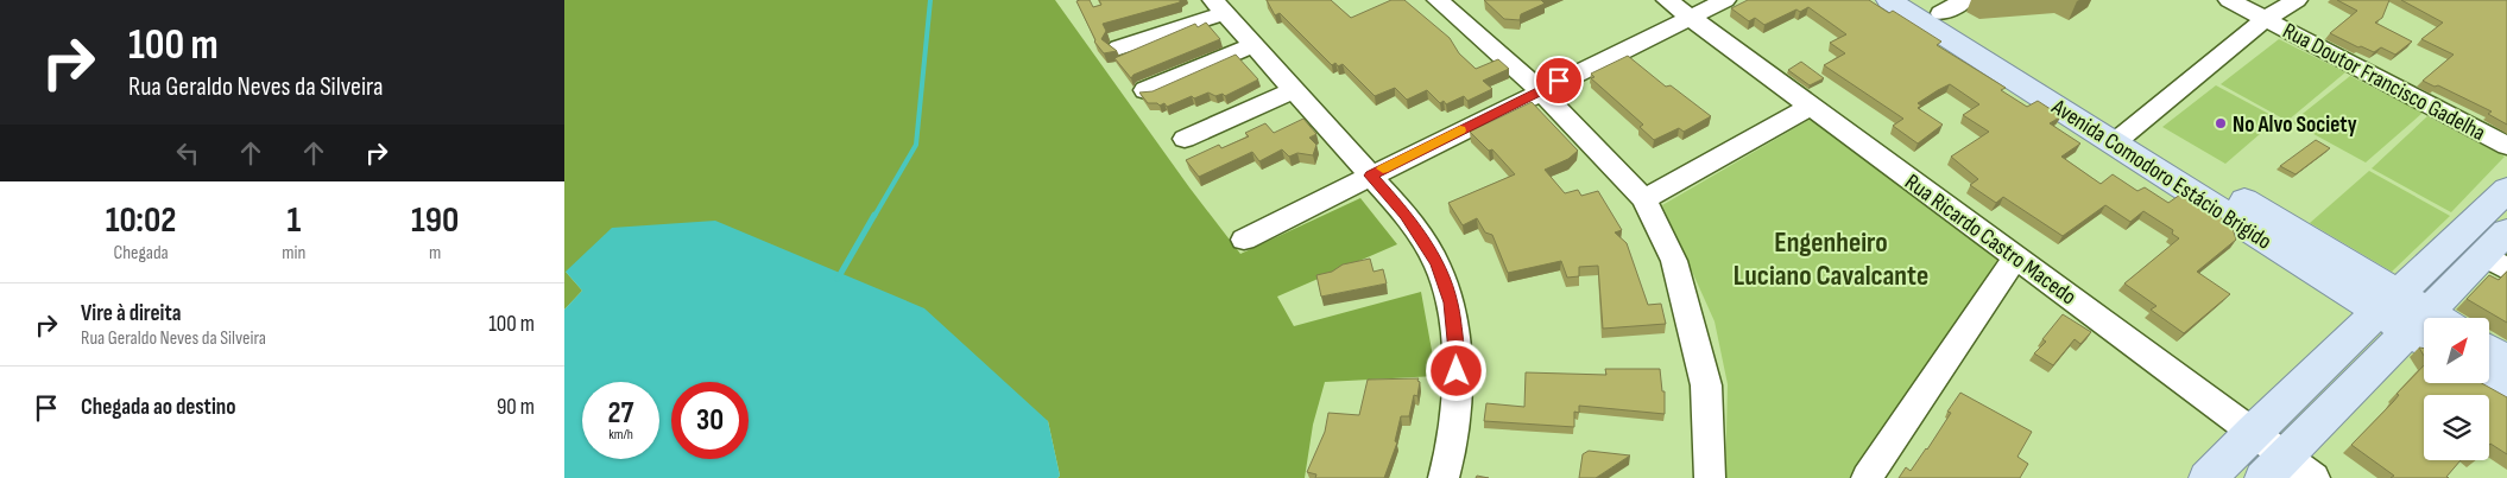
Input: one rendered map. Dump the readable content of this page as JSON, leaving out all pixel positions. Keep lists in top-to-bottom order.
{
  "streets": {
    "main road": ["Avenida Comodoro Estácio Brigido"],
    "street": ["Rua Doutor Francisco Gadelha", "Rua Ricardo Castro Macedo"]
  },
  "districts": ["Engenheiro Luciano Cavalcante"],
  "places": ["No Alvo Society"],
  "north": "top right",
  "page": {
    "turn": ["100 m", "Rua Geraldo Neves da Silveira"],
    "eta": [
      "10:02",
      "Chegada",
      "1",
      "min",
      "190",
      "m"
    ],
    "list": [
      {
        "name": "Vire à direita",
        "note": "Rua Geraldo Neves da Silveira",
        "value": "100 m"
      },
      {
        "name": "Chegada ao destino",
        "value": "90 m"
      }
    ],
    "speed": "27 km/h",
    "limit": "30"
  }
}
